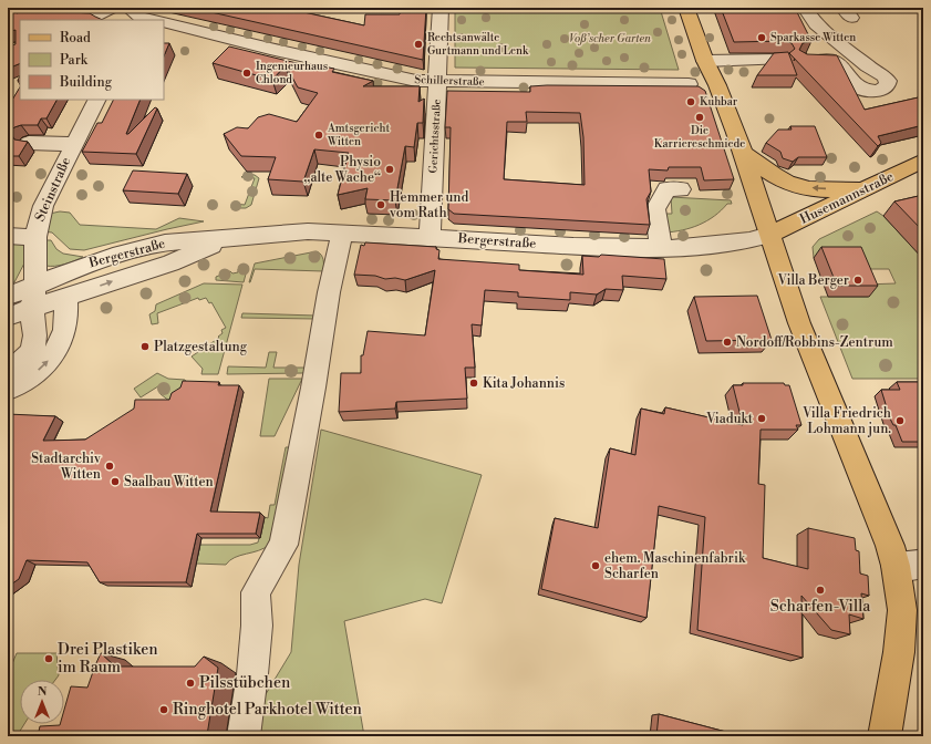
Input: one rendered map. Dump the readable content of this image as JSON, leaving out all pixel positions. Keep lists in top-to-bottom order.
{
  "streets": {
    "main road": ["Husemannstraße"],
    "street": [
      "Schillerstraße",
      "Gerichtsstraße",
      "Steinstraße",
      "Bergerstraße"
    ]
  },
  "crossings": [
    ["Schillerstraße", "Gerichtsstraße"],
    ["Gerichtsstraße", "Bergerstraße"],
    ["Steinstraße", "Bergerstraße"],
    ["Husemannstraße", "Bergerstraße"]
  ],
  "parks": ["Voß’scher Garten"],
  "places": [
    "Sparkasse Witten",
    "Rechtsanwälte Gurtmann und Lenk",
    "Ingenieurhaus Chlond",
    "Kuhbar",
    "Die Karriereschmiede",
    "Amtsgericht Witten",
    "Physio „alte Wache“",
    "Hemmer und vom Rath",
    "Villa Berger",
    "Nordoff/Robbins-Zentrum",
    "Platzgestaltung",
    "Kita Johannis",
    "Viadukt",
    "Villa Friedrich Lohmann jun.",
    "Stadtarchiv Witten",
    "Saalbau Witten",
    "ehem. Maschinenfabrik Scharfen",
    "Scharfen-Villa",
    "Drei Plastiken im Raum",
    "Pilsstübchen",
    "Ringhotel Parkhotel Witten"
  ],
  "legend": ["Road", "Park", "Building"],
  "north": "top"
}
